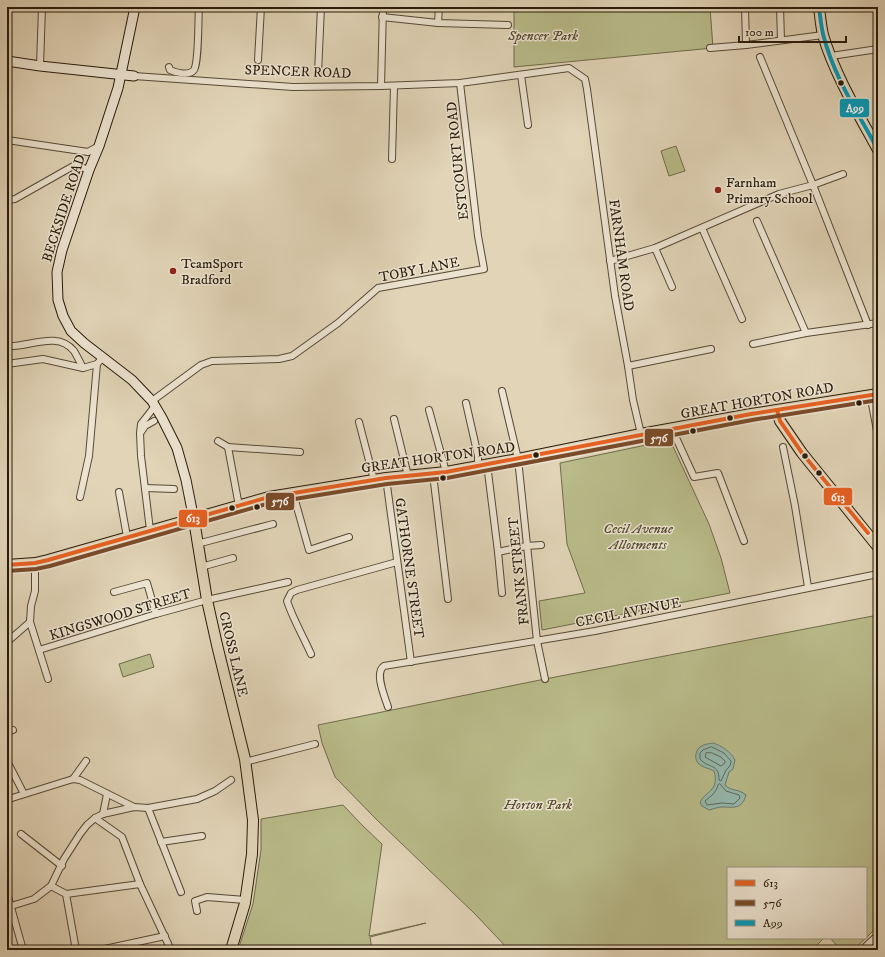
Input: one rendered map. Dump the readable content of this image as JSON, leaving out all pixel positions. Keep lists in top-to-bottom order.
{
  "streets": {
    "main road": ["GREAT HORTON ROAD", "CROSS LANE"],
    "street": [
      "SPENCER ROAD",
      "ESTCOURT ROAD",
      "BECKSIDE ROAD",
      "FARNHAM ROAD",
      "TOBY LANE",
      "GATHORNE STREET",
      "FRANK STREET",
      "CECIL AVENUE",
      "KINGSWOOD STREET"
    ]
  },
  "crossings": [
    ["SPENCER ROAD", "ESTCOURT ROAD"],
    ["SPENCER ROAD", "BECKSIDE ROAD"],
    ["SPENCER ROAD", "FARNHAM ROAD"],
    ["ESTCOURT ROAD", "TOBY LANE"],
    ["BECKSIDE ROAD", "TOBY LANE"],
    ["BECKSIDE ROAD", "GREAT HORTON ROAD"],
    ["BECKSIDE ROAD", "CROSS LANE"],
    ["FARNHAM ROAD", "GREAT HORTON ROAD"],
    ["GREAT HORTON ROAD", "GATHORNE STREET"],
    ["GREAT HORTON ROAD", "FRANK STREET"],
    ["GREAT HORTON ROAD", "CROSS LANE"],
    ["GATHORNE STREET", "CECIL AVENUE"],
    ["FRANK STREET", "CECIL AVENUE"],
    ["KINGSWOOD STREET", "CROSS LANE"]
  ],
  "parks": ["Spencer Park", "Cecil Avenue Allotments", "Horton Park"],
  "places": ["Farnham Primary School", "TeamSport Bradford"],
  "lines": ["transit line A99", "transit line 613", "transit line 576"],
  "legend": ["613", "576", "A99"],
  "scale_bar": "100 m"
}
